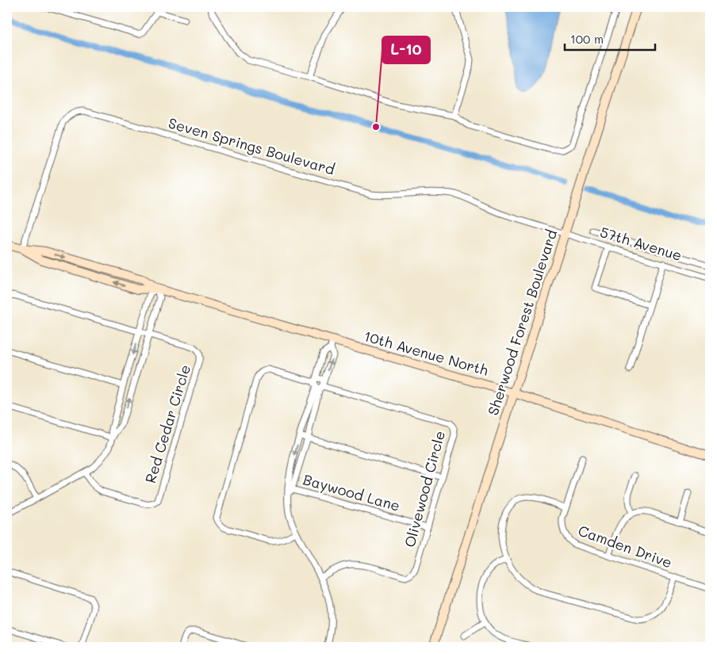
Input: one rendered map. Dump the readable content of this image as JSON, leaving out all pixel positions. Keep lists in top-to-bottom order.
{
  "streets": {
    "street": [
      "Seven Springs Boulevard",
      "57th Avenue",
      "Sherwood Forest Boulevard",
      "10th Avenue North",
      "Red Cedar Circle",
      "Olivewood Circle",
      "Baywood Lane",
      "Camden Drive"
    ]
  },
  "crossings": [
    ["Seven Springs Boulevard", "57th Avenue"],
    ["Seven Springs Boulevard", "Sherwood Forest Boulevard"],
    ["Seven Springs Boulevard", "10th Avenue North"],
    ["57th Avenue", "Sherwood Forest Boulevard"],
    ["Sherwood Forest Boulevard", "10th Avenue North"],
    ["Olivewood Circle", "Baywood Lane"]
  ],
  "places": ["L-10"],
  "scale_bar": "100 m"
}
